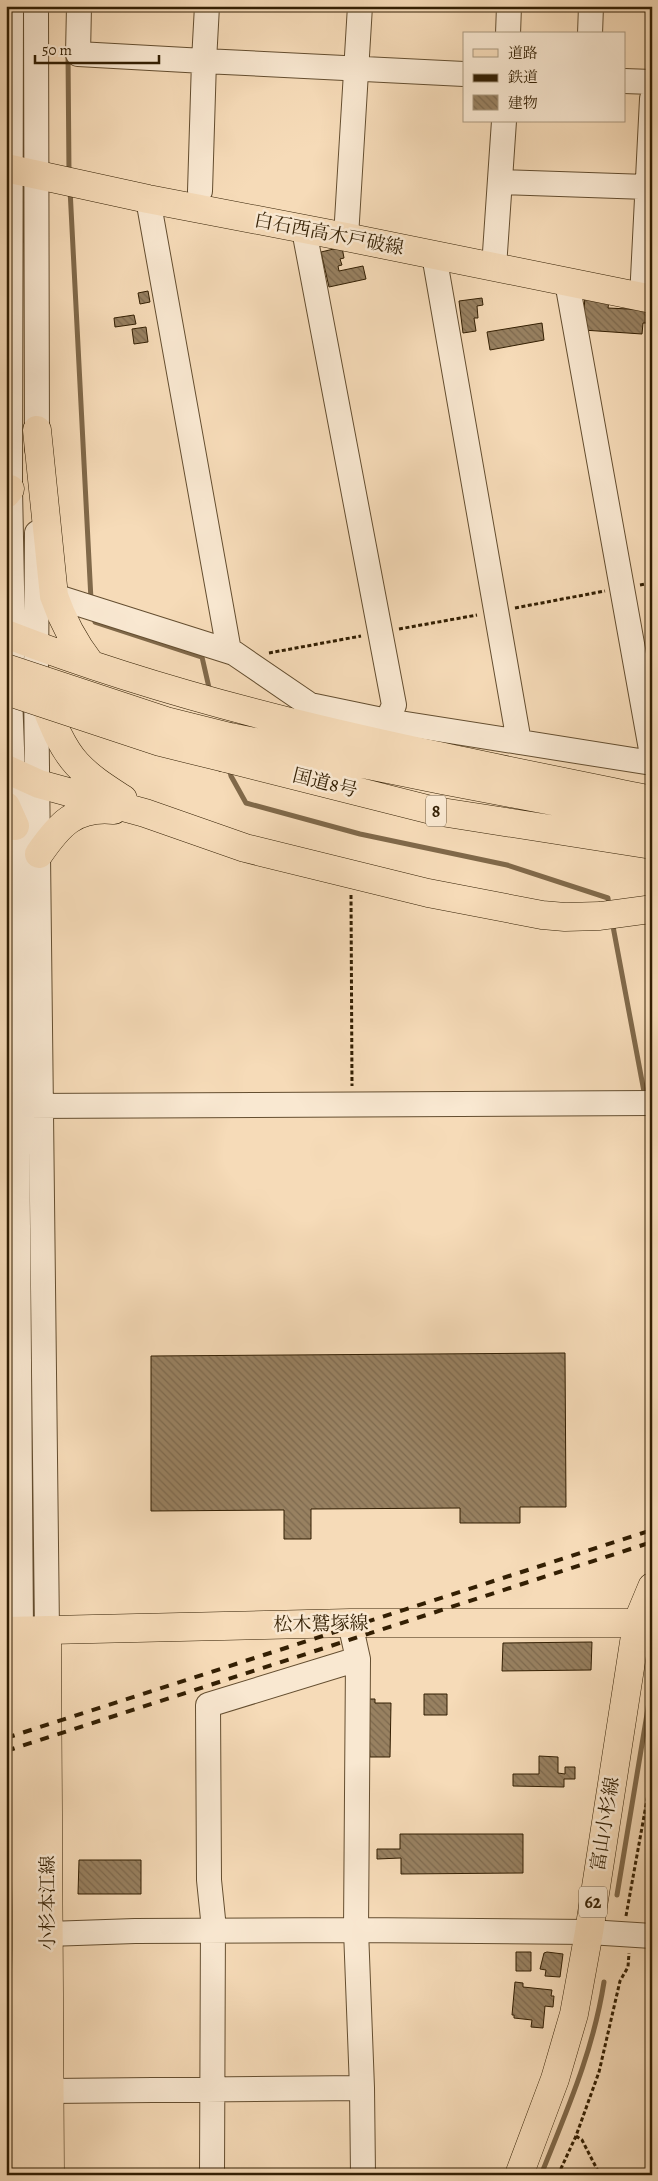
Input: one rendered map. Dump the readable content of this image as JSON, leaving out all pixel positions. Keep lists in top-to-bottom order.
{
  "streets": {
    "main road": [
      "白石西高木戸破線",
      "国道8号",
      "8",
      "松木鷲塚線",
      "富山小杉線",
      "62",
      "小杉本江線"
    ]
  },
  "crossings": [
    ["松木鷲塚線", "富山小杉線"],
    ["松木鷲塚線", "小杉本江線"]
  ],
  "legend": ["道路", "鉄道", "建物"],
  "scale_bar": "50 m"
}
